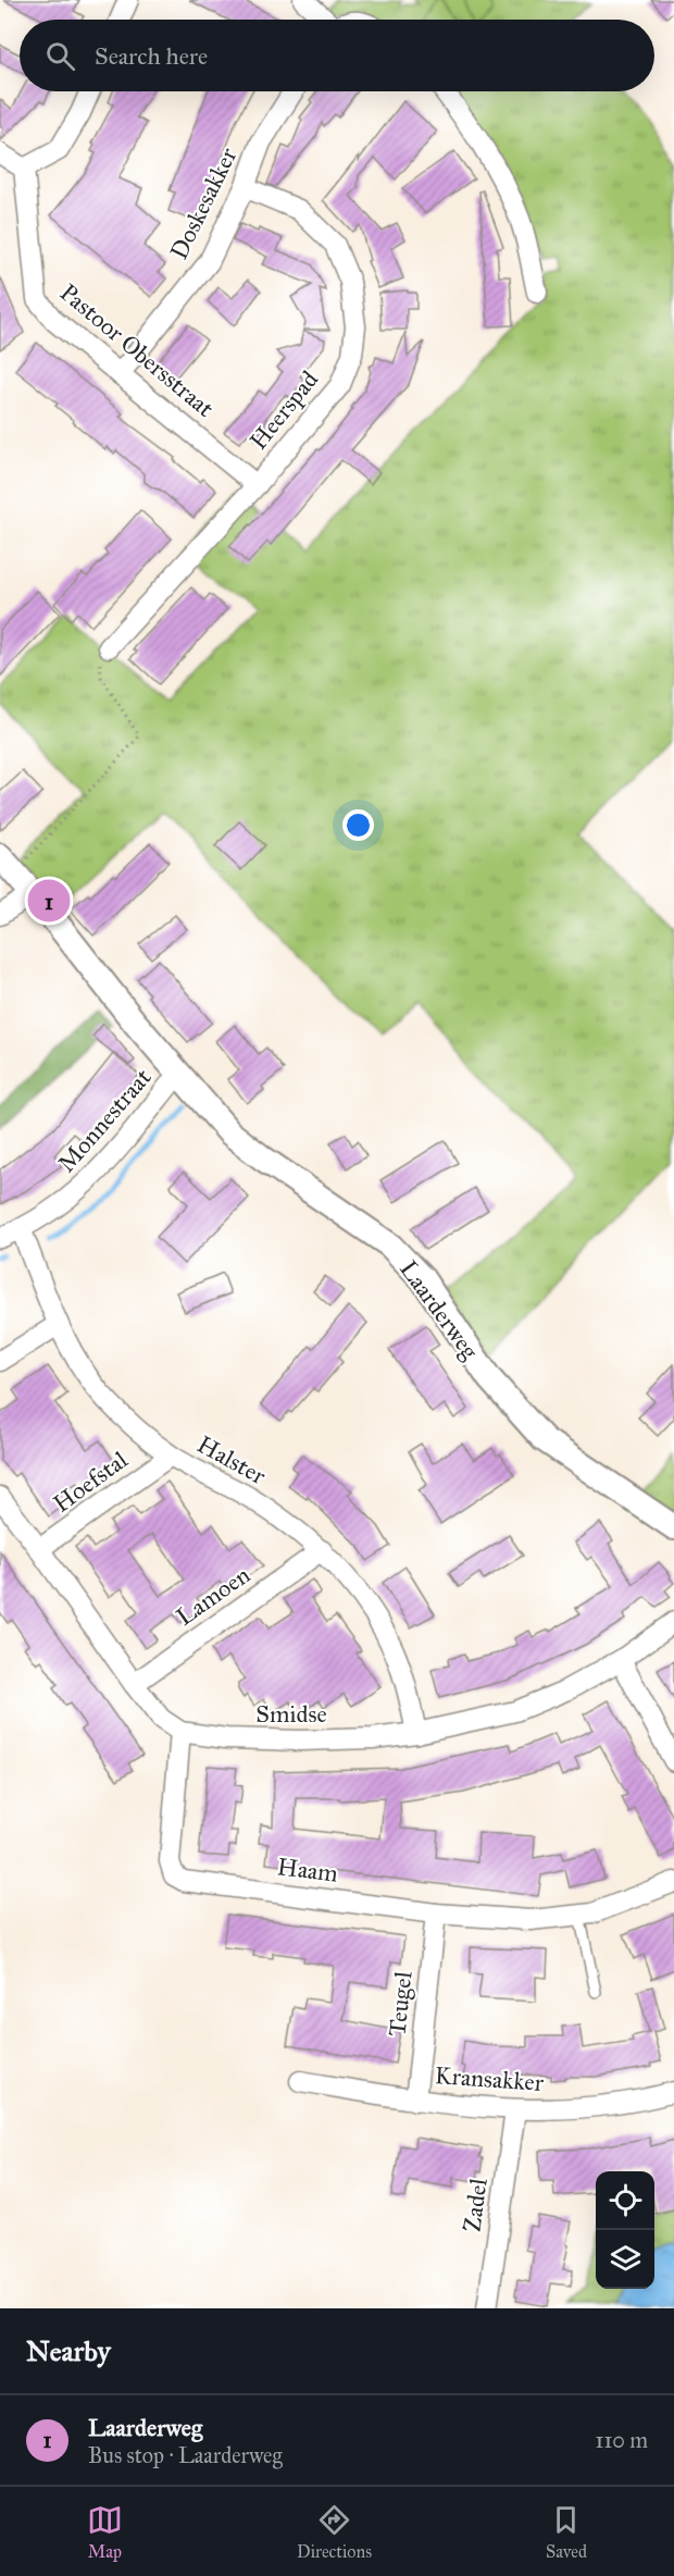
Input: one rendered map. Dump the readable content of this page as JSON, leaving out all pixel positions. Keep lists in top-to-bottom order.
{
  "streets": {
    "street": [
      "Doskesakker",
      "Pastoor Obersstraat",
      "Heerspad",
      "Monnestraat",
      "Laarderweg",
      "Halster",
      "Hoefstal",
      "Lamoen",
      "Smidse",
      "Haam",
      "Teugel",
      "Kransakker",
      "Zadel"
    ]
  },
  "crossings": [
    ["Doskesakker", "Pastoor Obersstraat"],
    ["Doskesakker", "Heerspad"],
    ["Pastoor Obersstraat", "Heerspad"],
    ["Monnestraat", "Laarderweg"],
    ["Monnestraat", "Halster"],
    ["Halster", "Hoefstal"],
    ["Halster", "Lamoen"],
    ["Halster", "Smidse"],
    ["Smidse", "Haam"],
    ["Haam", "Teugel"],
    ["Teugel", "Kransakker"],
    ["Kransakker", "Zadel"]
  ],
  "page": {
    "search": "Search here",
    "pins": "1",
    "heading": "Nearby",
    "list": [
      {
        "mark": "1",
        "name": "Laarderweg",
        "note": "Bus stop · Laarderweg",
        "value": "110 m"
      }
    ],
    "nav": ["Map", "Directions", "Saved"]
  }
}
